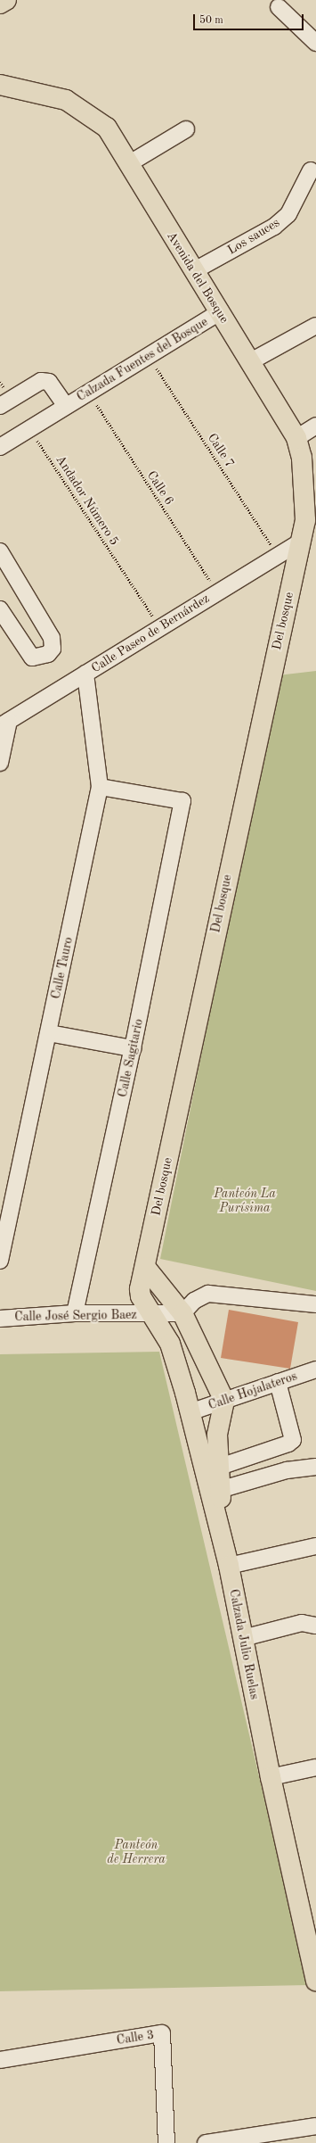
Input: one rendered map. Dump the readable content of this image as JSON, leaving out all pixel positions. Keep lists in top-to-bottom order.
{
  "streets": {
    "main road": ["Avenida del Bosque", "Del bosque", "Calzada Julio Ruelas"],
    "street": [
      "Los sauces",
      "Calzada Fuentes del Bosque",
      "Calle Paseo de Bernárdez",
      "Calle Tauro",
      "Calle Sagitario",
      "Calle José Sergio Baez",
      "Calle Hojalateros",
      "Calle 3"
    ],
    "path": ["Calle 7", "Calle 6", "Andador Número 5"]
  },
  "crossings": [
    ["Los sauces", "Avenida del Bosque"],
    ["Avenida del Bosque", "Calzada Fuentes del Bosque"],
    ["Avenida del Bosque", "Del bosque"],
    ["Avenida del Bosque", "Calle Paseo de Bernárdez"],
    ["Calzada Fuentes del Bosque", "Calle 7"],
    ["Calzada Fuentes del Bosque", "Calle 6"],
    ["Calzada Fuentes del Bosque", "Andador Número 5"],
    ["Calle 7", "Calle Paseo de Bernárdez"],
    ["Calle 6", "Calle Paseo de Bernárdez"],
    ["Andador Número 5", "Calle Paseo de Bernárdez"],
    ["Del bosque", "Calle Paseo de Bernárdez"],
    ["Del bosque", "Calle José Sergio Baez"],
    ["Del bosque", "Calzada Julio Ruelas"],
    ["Calle Paseo de Bernárdez", "Calle Tauro"],
    ["Calle Tauro", "Calle Sagitario"],
    ["Calle Sagitario", "Calle José Sergio Baez"],
    ["Calle José Sergio Baez", "Calzada Julio Ruelas"],
    ["Calle Hojalateros", "Calzada Julio Ruelas"]
  ],
  "parks": ["Panteón La Purísima", "Panteón de Herrera"],
  "scale_bar": "50 m"
}
